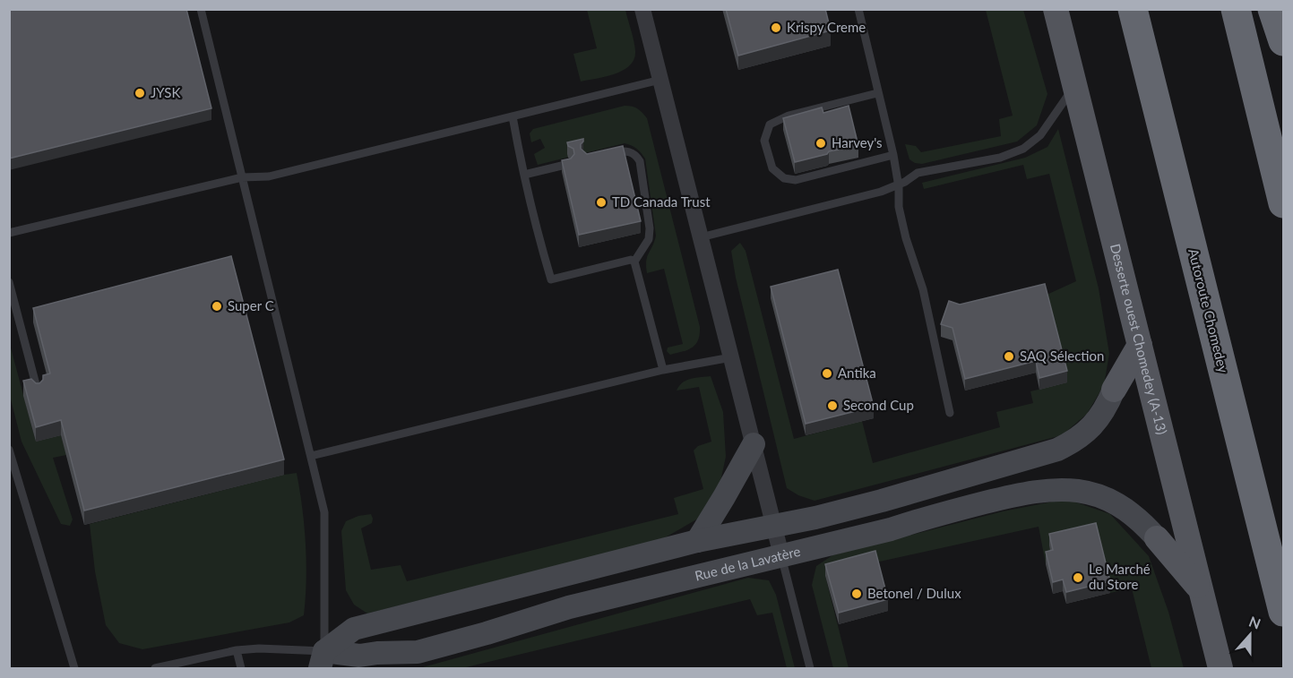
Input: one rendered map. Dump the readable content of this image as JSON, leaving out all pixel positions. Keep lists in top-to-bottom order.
{
  "streets": {
    "highway": ["Autoroute Chomedey"],
    "main road": ["Desserte ouest Chomedey (A-13)"],
    "street": ["Rue de la Lavatère"]
  },
  "places": [
    "Krispy Creme",
    "JYSK",
    "Harvey's",
    "TD Canada Trust",
    "Super C",
    "SAQ Sélection",
    "Antika",
    "Second Cup",
    "Le Marché du Store",
    "Betonel / Dulux"
  ],
  "north": "top"
}
